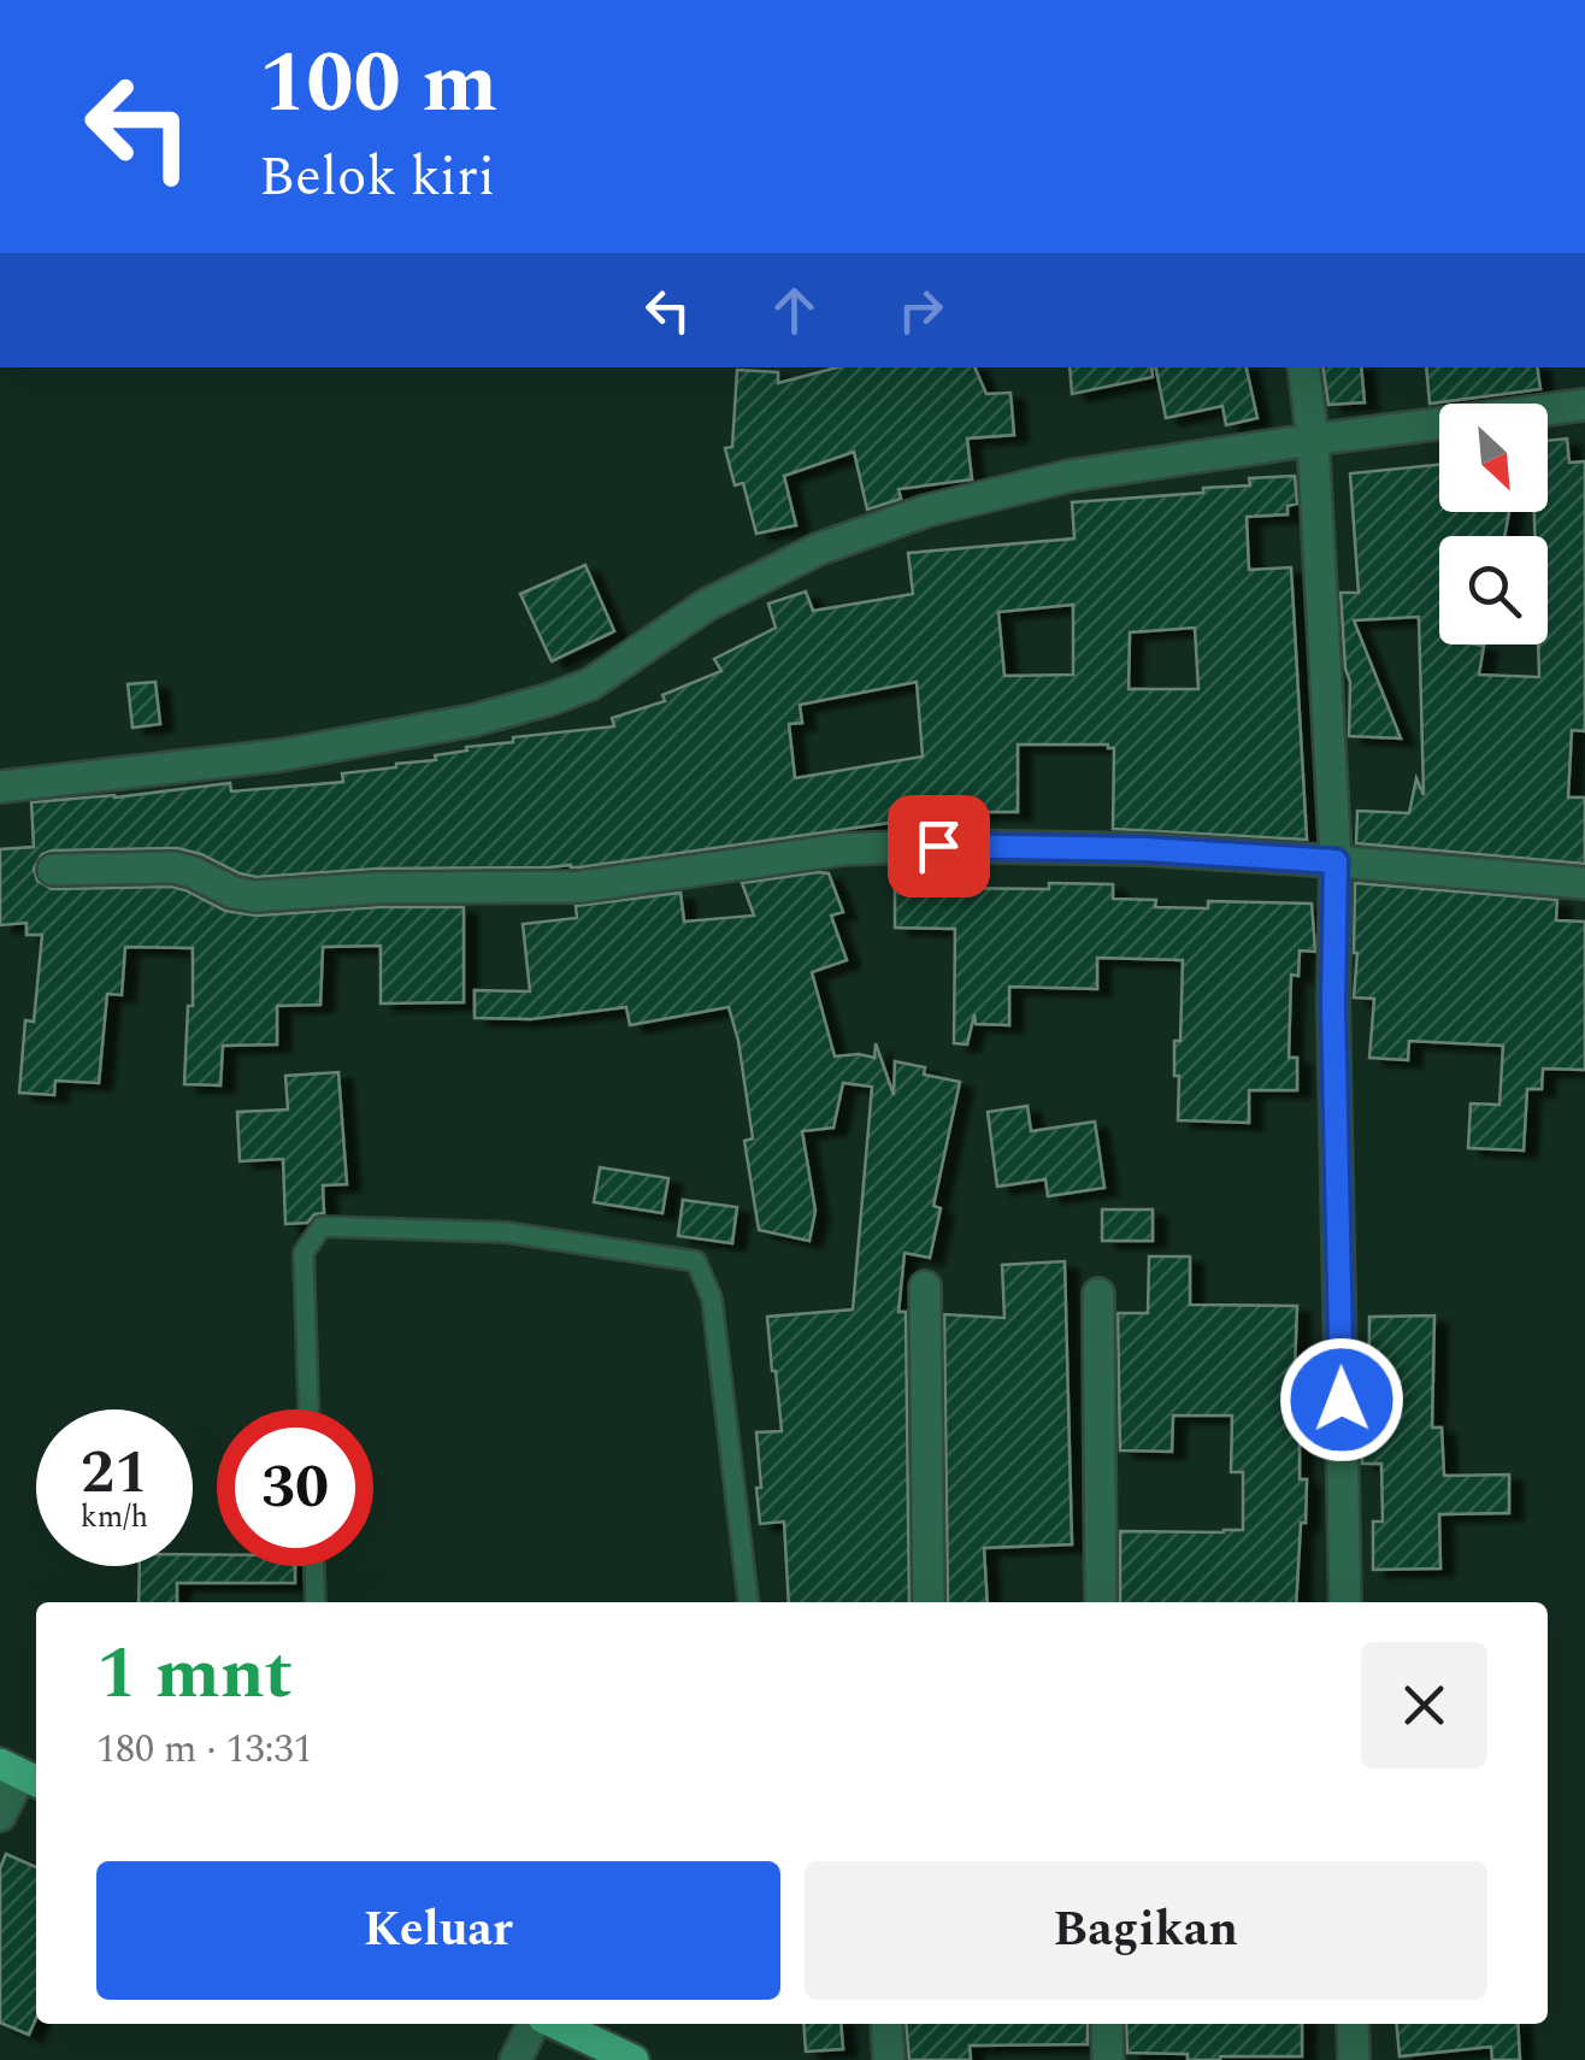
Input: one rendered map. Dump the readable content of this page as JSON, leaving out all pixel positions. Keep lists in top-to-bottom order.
{
  "north": "bottom right",
  "page": {
    "turn": ["100 m", "Belok kiri"],
    "speed": "21 km/h",
    "limit": "30",
    "heading": ["1 mnt", "180 m · 13:31"],
    "buttons": ["Keluar", "Bagikan"]
  }
}
